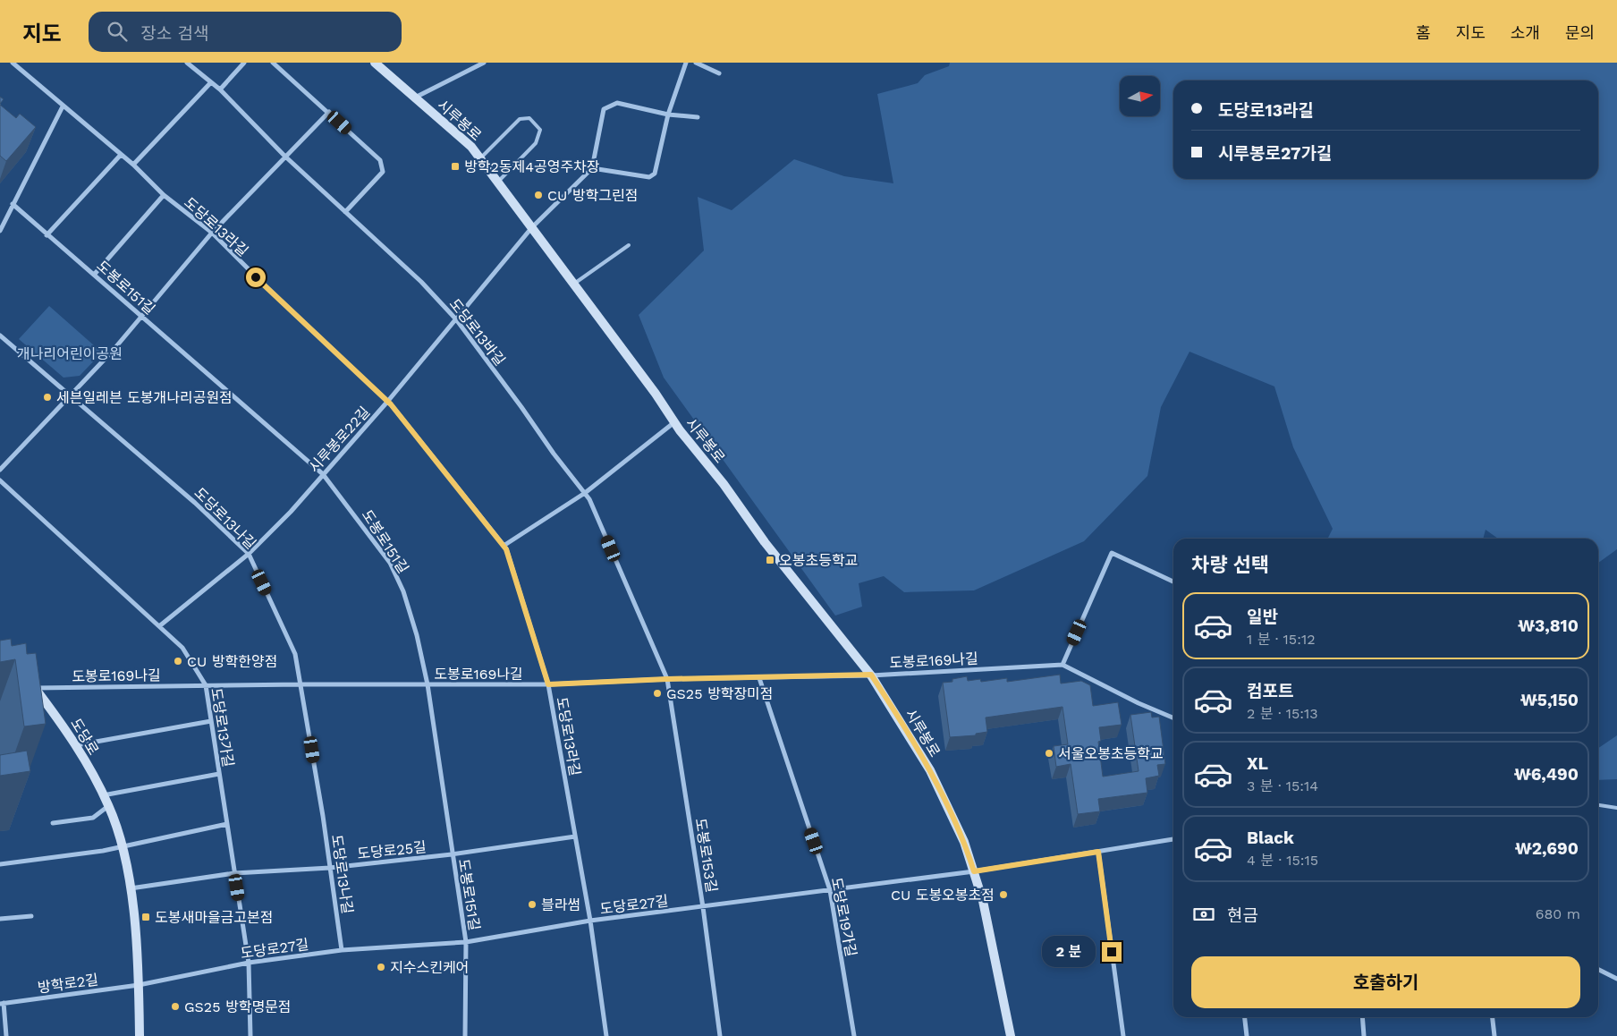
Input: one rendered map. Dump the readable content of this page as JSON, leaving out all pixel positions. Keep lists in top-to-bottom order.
{
  "streets": {
    "street": [
      "시루봉로",
      "도당로13라길",
      "도봉로151길",
      "도당로13바길",
      "시루봉로22길",
      "도당로13나길",
      "도봉로169나길",
      "도당로13가길",
      "도당로",
      "도당로25길",
      "도봉로153길",
      "도당로27길",
      "도당로19가길",
      "방학로2길"
    ]
  },
  "crossings": [
    ["시루봉로", "도당로13라길"],
    ["시루봉로", "도당로13바길"],
    ["시루봉로", "시루봉로22길"],
    ["시루봉로", "도봉로169나길"],
    ["시루봉로", "도당로27길"],
    ["도당로13라길", "시루봉로22길"],
    ["도당로13라길", "도봉로169나길"],
    ["도당로13라길", "도당로25길"],
    ["도당로13라길", "도당로27길"],
    ["도봉로151길", "시루봉로22길"],
    ["도봉로151길", "도봉로169나길"],
    ["도봉로151길", "도당로25길"],
    ["도봉로151길", "도당로27길"],
    ["도당로13바길", "시루봉로22길"],
    ["도당로13바길", "도봉로169나길"],
    ["도당로13바길", "도봉로153길"],
    ["시루봉로22길", "도당로13나길"],
    ["시루봉로22길", "도당로13가길"],
    ["도당로13나길", "도봉로169나길"],
    ["도당로13나길", "도당로25길"],
    ["도당로13나길", "도당로27길"],
    ["도봉로169나길", "도당로13가길"],
    ["도봉로169나길", "도당로"],
    ["도봉로169나길", "도봉로153길"],
    ["도봉로169나길", "도당로19가길"],
    ["도당로13가길", "도당로25길"],
    ["도당로13가길", "도당로27길"],
    ["도당로", "도당로25길"],
    ["도당로", "도당로27길"],
    ["도당로", "방학로2길"],
    ["도봉로153길", "도당로27길"],
    ["도당로27길", "도당로19가길"],
    ["도당로27길", "방학로2길"]
  ],
  "parks": ["개나리어린이공원"],
  "places": {
    "transit": ["방학2동제4공영주차장", "오봉초등학교", "도봉새마을금고본점"],
    "other": [
      "CU 방학그린점",
      "세븐일레븐 도봉개나리공원점",
      "CU 방학한양점",
      "GS25 방학장미점",
      "서울오봉초등학교",
      "CU 도봉오봉초점",
      "블라썸",
      "지수스킨케어",
      "GS25 방학명문점"
    ]
  },
  "north": "right",
  "page": {
    "header": "지도",
    "search": "장소 검색",
    "nav": [
      "홈",
      "지도",
      "소개",
      "문의"
    ],
    "banner": ["도당로13라길", "시루봉로27가길"],
    "heading": "차량 선택",
    "list": [
      {
        "name": "일반",
        "note": "1 분 · 15:12",
        "value": "₩3,810"
      },
      {
        "name": "컴포트",
        "note": "2 분 · 15:13",
        "value": "₩5,150"
      },
      {
        "name": "XL",
        "note": "3 분 · 15:14",
        "value": "₩6,490"
      },
      {
        "name": "Black",
        "note": "4 분 · 15:15",
        "value": "₩2,690"
      }
    ],
    "pay": ["현금", "680 m"],
    "bubble": "2 분",
    "buttons": "호출하기"
  }
}
